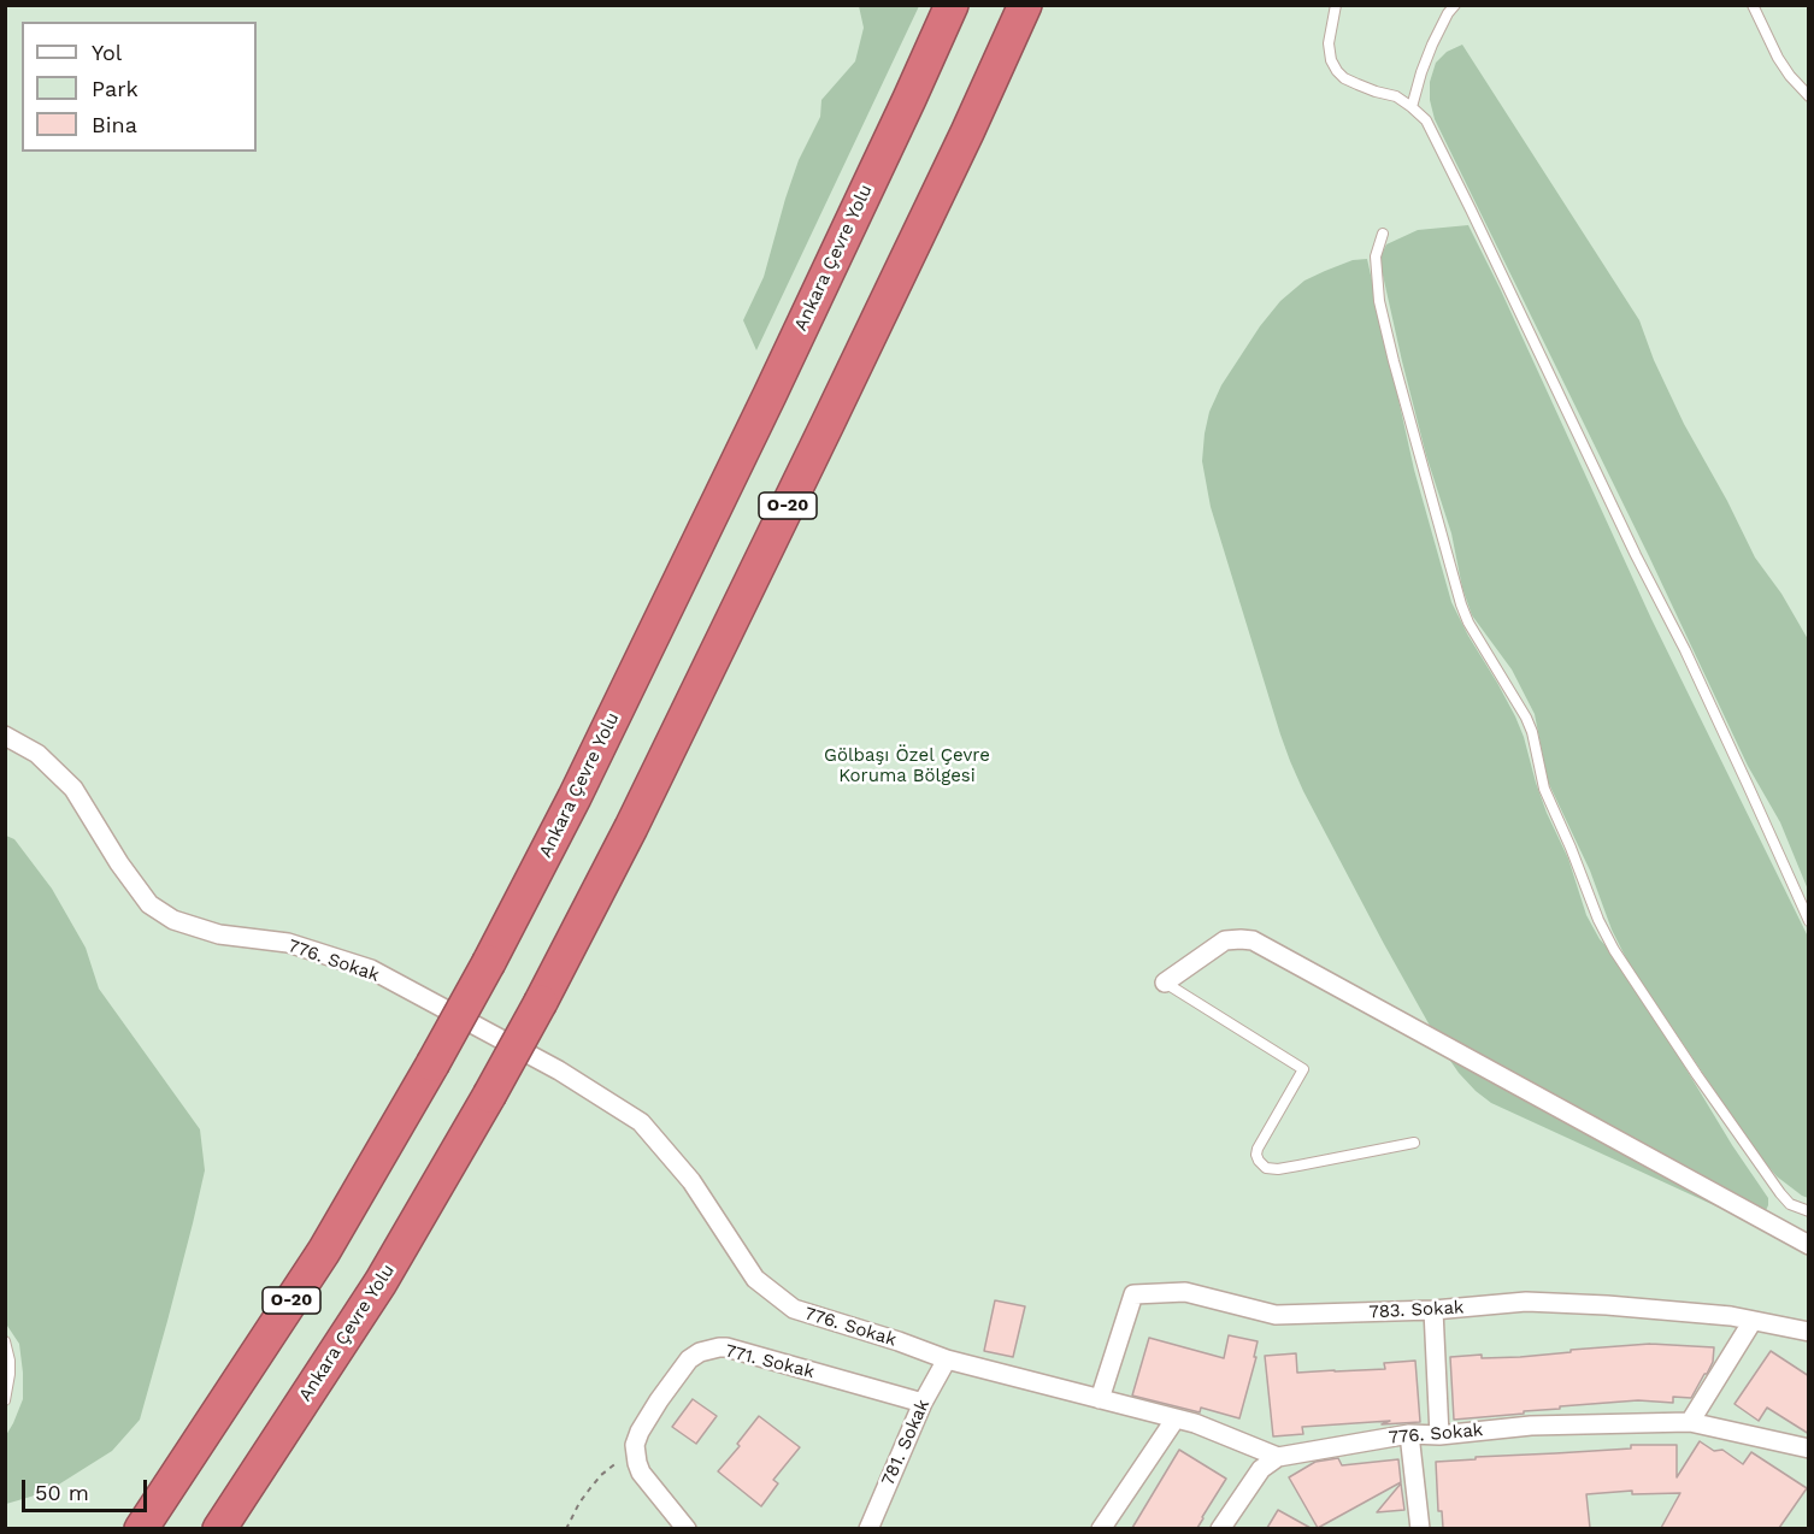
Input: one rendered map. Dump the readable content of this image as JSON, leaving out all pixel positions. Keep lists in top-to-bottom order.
{
  "streets": {
    "highway": ["Ankara Çevre Yolu", "O-20"],
    "street": [
      "776. Sokak",
      "783. Sokak",
      "771. Sokak",
      "781. Sokak"
    ]
  },
  "crossings": [
    ["776. Sokak", "783. Sokak"],
    ["776. Sokak", "781. Sokak"],
    ["771. Sokak", "781. Sokak"]
  ],
  "parks": ["Gölbaşı Özel Çevre Koruma Bölgesi"],
  "legend": ["Yol", "Park", "Bina"],
  "scale_bar": "50 m"
}
